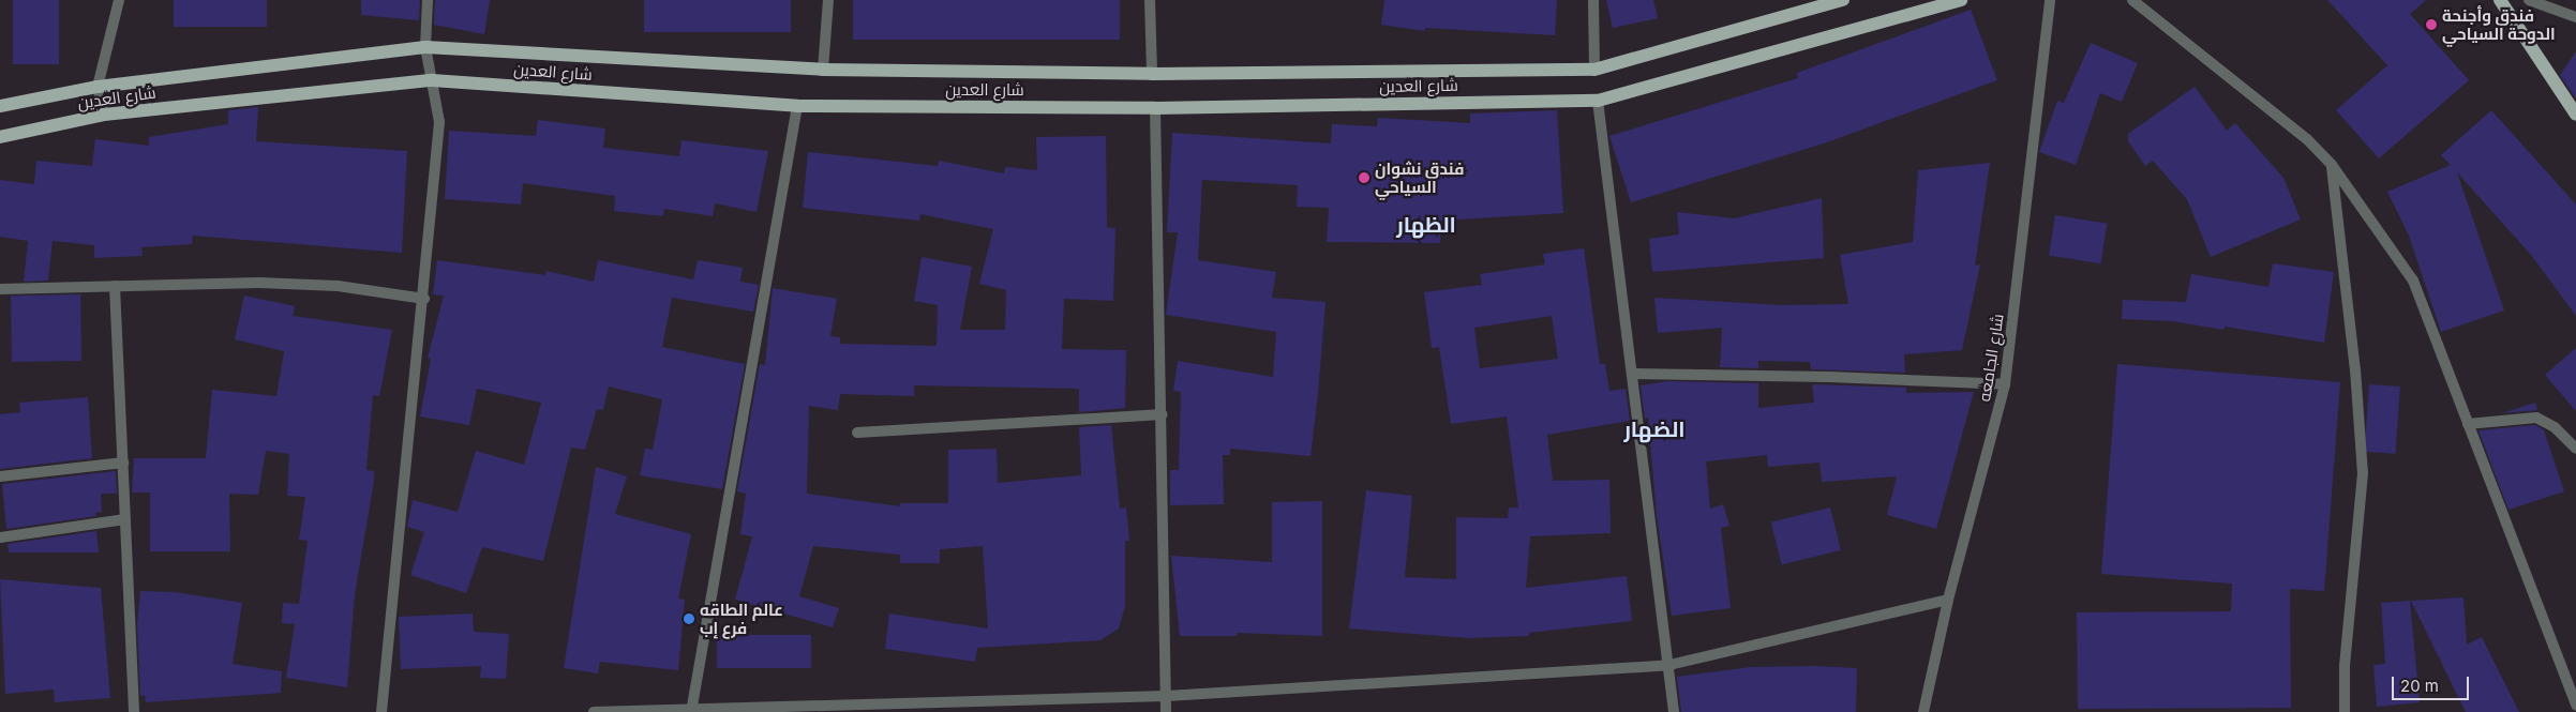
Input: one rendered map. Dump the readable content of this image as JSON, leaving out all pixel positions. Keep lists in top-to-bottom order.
{
  "streets": {
    "main road": ["شارع العدين"],
    "street": ["شارع الجامعه"]
  },
  "districts": ["الظهار", "الضهار"],
  "places": ["فندق وأجنحة الدوحة السياحي", "فندق نشوان السياحي", "عالم الطاقه فرع إب"],
  "scale_bar": "20 m"
}
